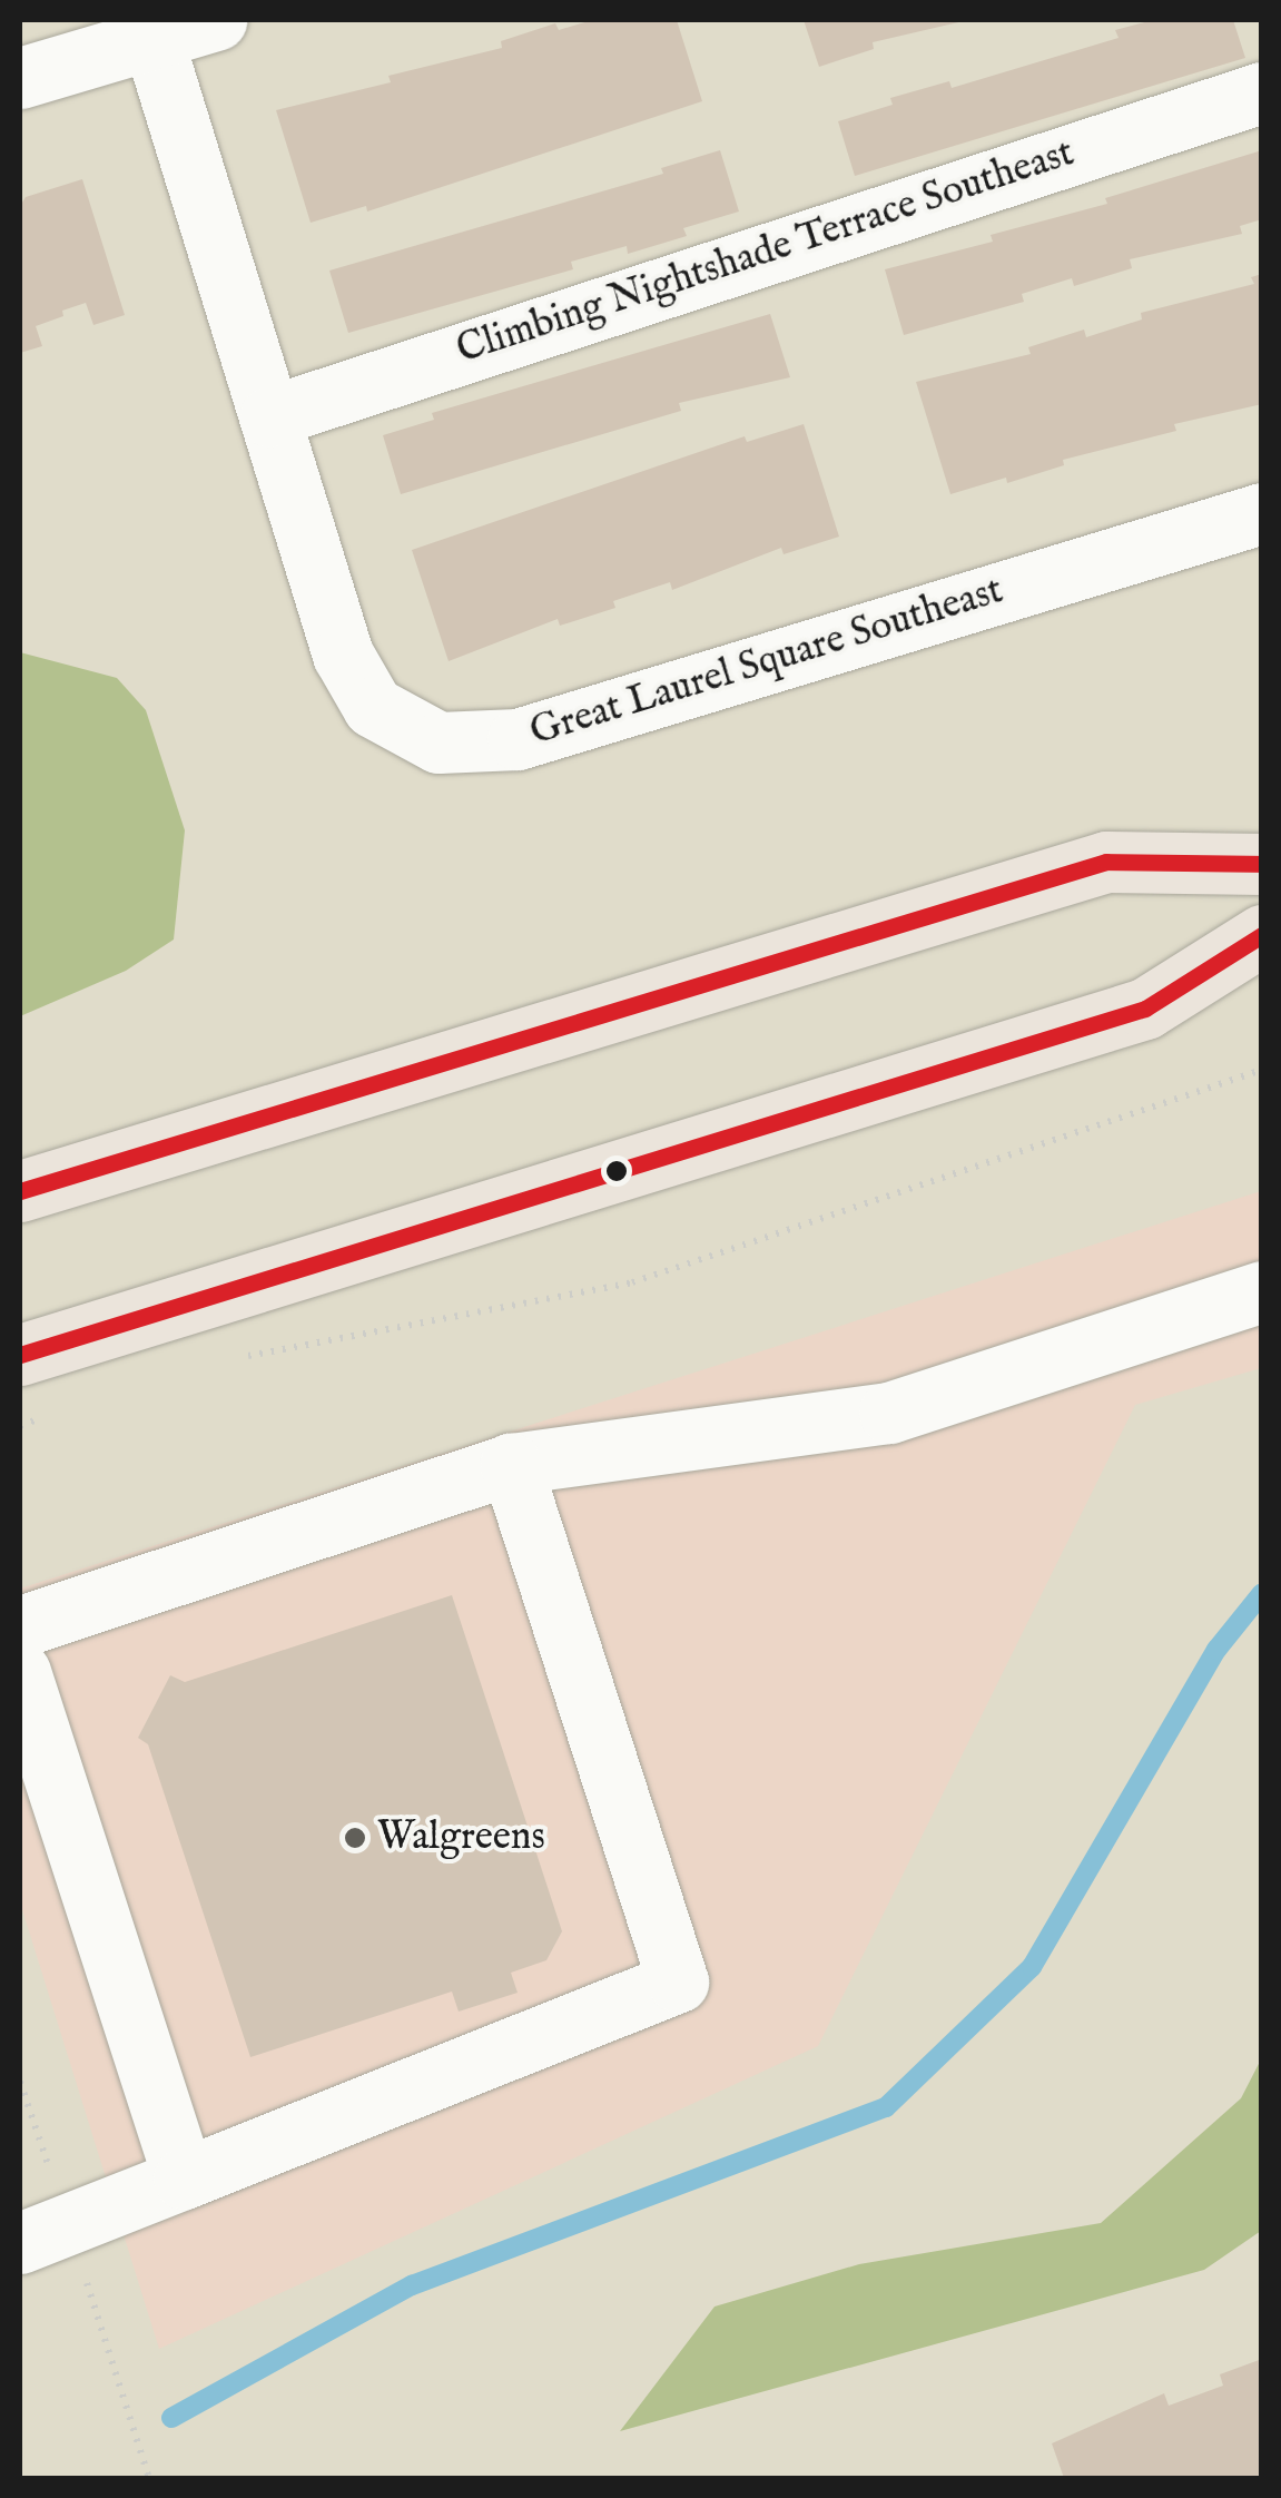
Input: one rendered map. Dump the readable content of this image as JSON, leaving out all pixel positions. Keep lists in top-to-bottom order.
{
  "streets": {
    "street": ["Climbing Nightshade Terrace Southeast", "Great Laurel Square Southeast"]
  },
  "crossings": [
    ["Climbing Nightshade Terrace Southeast", "Great Laurel Square Southeast"]
  ],
  "places": ["Walgreens"]
}
